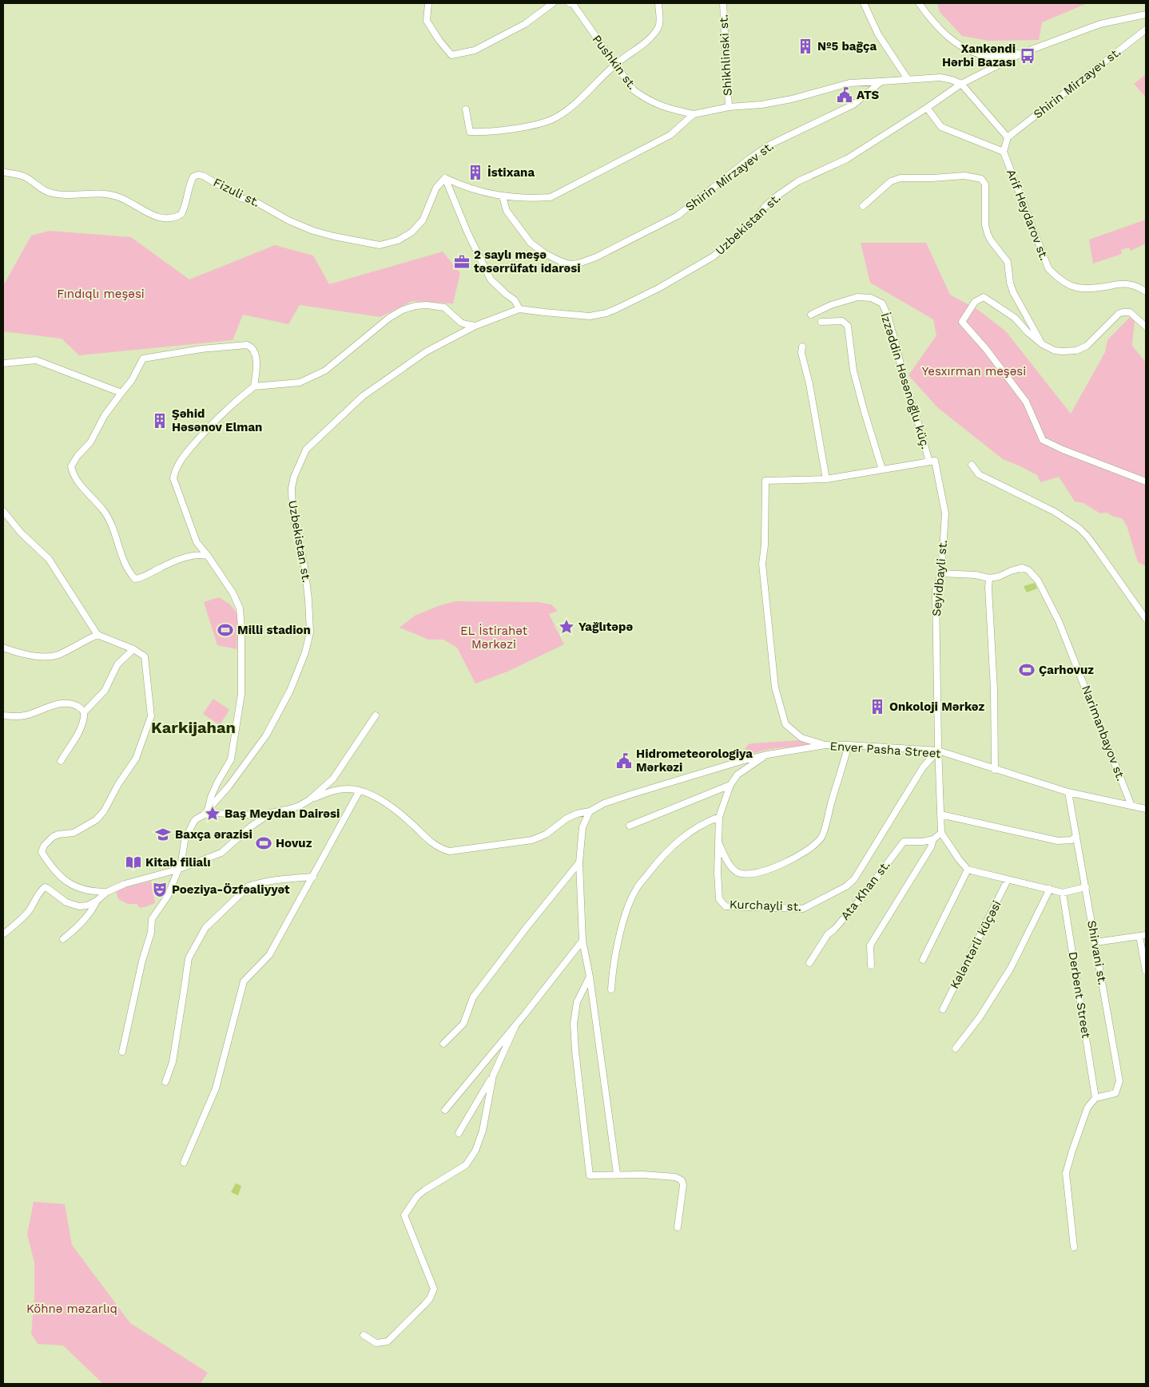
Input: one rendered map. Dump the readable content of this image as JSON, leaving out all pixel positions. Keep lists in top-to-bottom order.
{
  "streets": {
    "street": [
      "Shikhlinski st.",
      "Pushkin st.",
      "Shirin Mirzayev st.",
      "Fizuli st.",
      "Arif Heydarov st.",
      "Uzbekistan st.",
      "İzzəddin Həsənoğlu küç.",
      "Seyidbayli st.",
      "Narimanbayov st.",
      "Enver Pasha Street",
      "Ata Khan st.",
      "Kurchayli st.",
      "Kələntərli küçəsi",
      "Shirvani st.",
      "Derbent Street"
    ]
  },
  "crossings": [
    ["İzzəddin Həsənoğlu küç.", "Seyidbayli st."],
    ["Seyidbayli st.", "Narimanbayov st."],
    ["Seyidbayli st.", "Enver Pasha Street"],
    ["Seyidbayli st.", "Kurchayli st."],
    ["Narimanbayov st.", "Enver Pasha Street"],
    ["Enver Pasha Street", "Kurchayli st."],
    ["Enver Pasha Street", "Shirvani st."],
    ["Shirvani st.", "Derbent Street"]
  ],
  "districts": ["Karkijahan"],
  "parks": [
    "Fındıqlı meşəsi",
    "Yesxırman meşəsi",
    "EL İstirahət Mərkəzi",
    "Köhnə məzarlıq"
  ],
  "places": {
    "building": [
      "№5 bağça",
      "İstixana",
      "Şəhid Həsənov Elman",
      "Onkoloji Mərkəz"
    ],
    "bus stop": ["Xankəndi Hərbi Bazası"],
    "public building": ["ATS", "Hidrometeorologiya Mərkəzi"],
    "office": ["2 saylı meşə təsərrüfatı idarəsi"],
    "place": ["Yağlıtəpə", "Baş Meydan Dairəsi"],
    "sports": ["Milli stadion", "Çarhovuz", "Hovuz"],
    "school or university": ["Baxça ərazisi"],
    "library": ["Kitab filialı"],
    "theatre": ["Poeziya-Özfəaliyyət"]
  }
}
